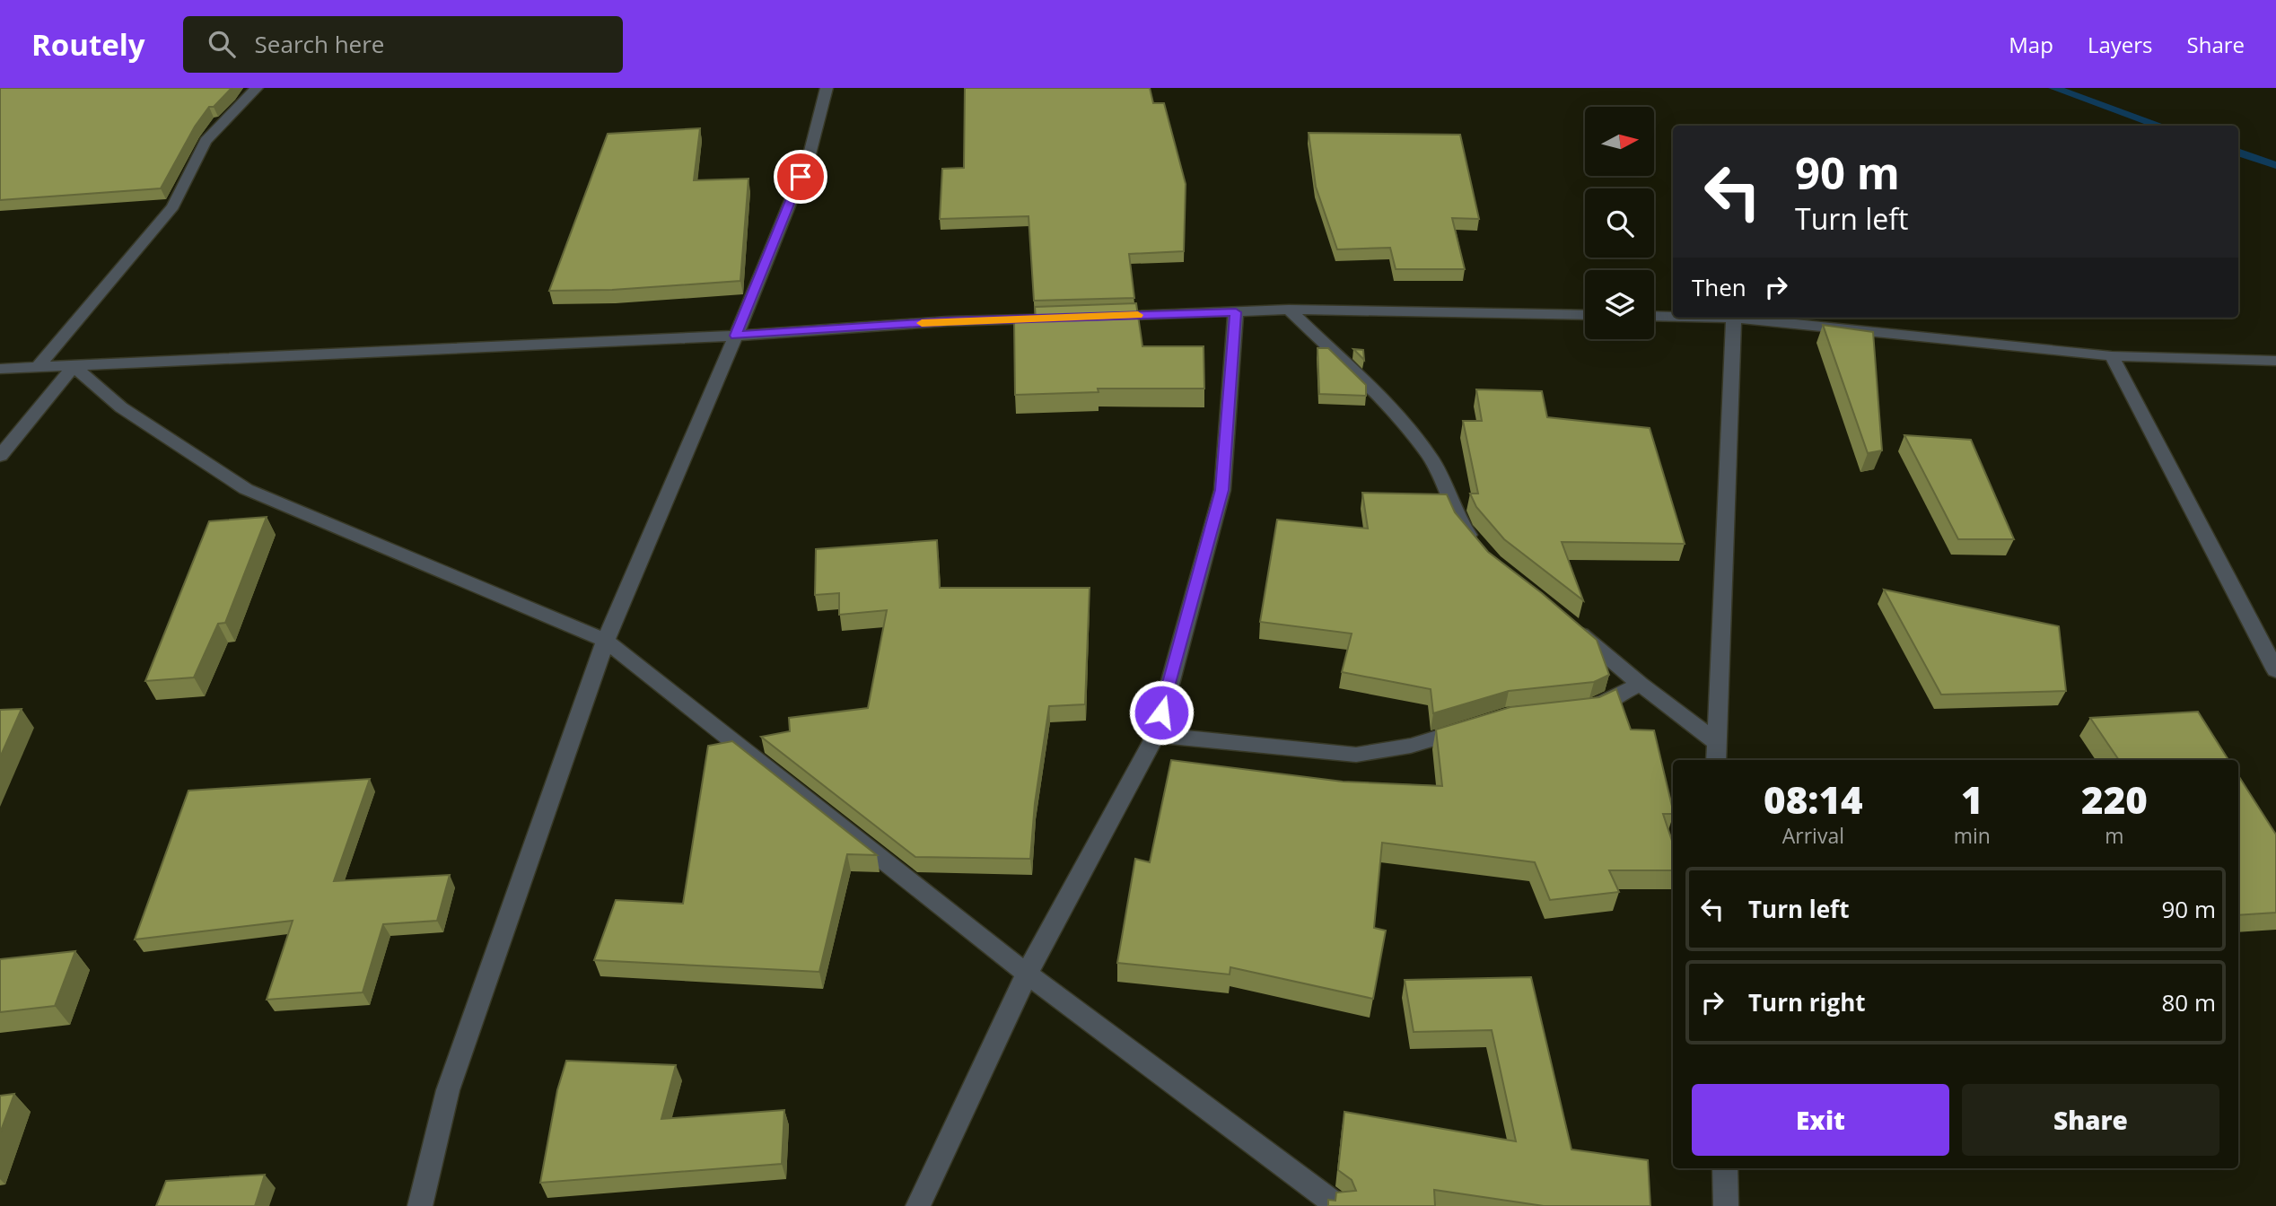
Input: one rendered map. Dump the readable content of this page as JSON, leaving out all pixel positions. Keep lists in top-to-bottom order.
{
  "north": "right",
  "page": {
    "header": "Routely",
    "search": "Search here",
    "nav": ["Map", "Layers", "Share"],
    "turn": ["90 m", "Turn left"],
    "then": "Then",
    "eta": [
      "08:14",
      "Arrival",
      "1",
      "min",
      "220",
      "m"
    ],
    "list": [
      {
        "name": "Turn left",
        "value": "90 m"
      },
      {
        "name": "Turn right",
        "value": "80 m"
      }
    ],
    "buttons": ["Exit", "Share"]
  }
}
